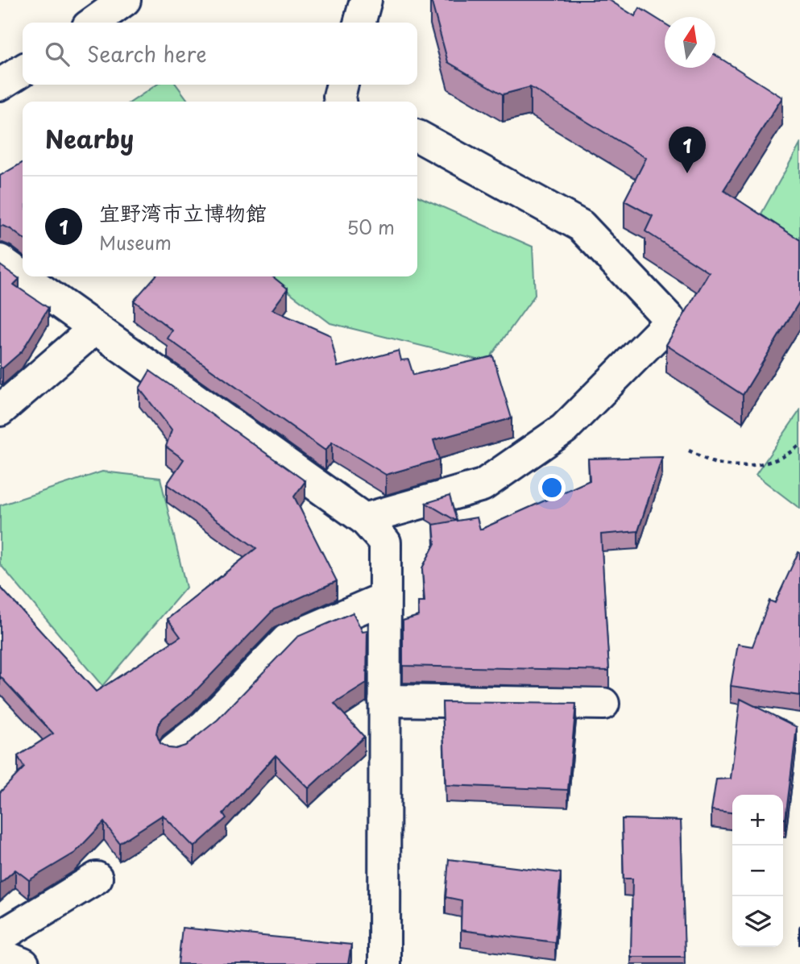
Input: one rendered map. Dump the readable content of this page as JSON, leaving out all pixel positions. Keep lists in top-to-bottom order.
{
  "north": "top",
  "page": {
    "search": "Search here",
    "heading": "Nearby",
    "pins": "1",
    "list": [
      {
        "mark": "1",
        "name": "宜野湾市立博物館",
        "note": "Museum",
        "value": "50 m"
      }
    ],
    "map_buttons": ["+", "−"]
  }
}
